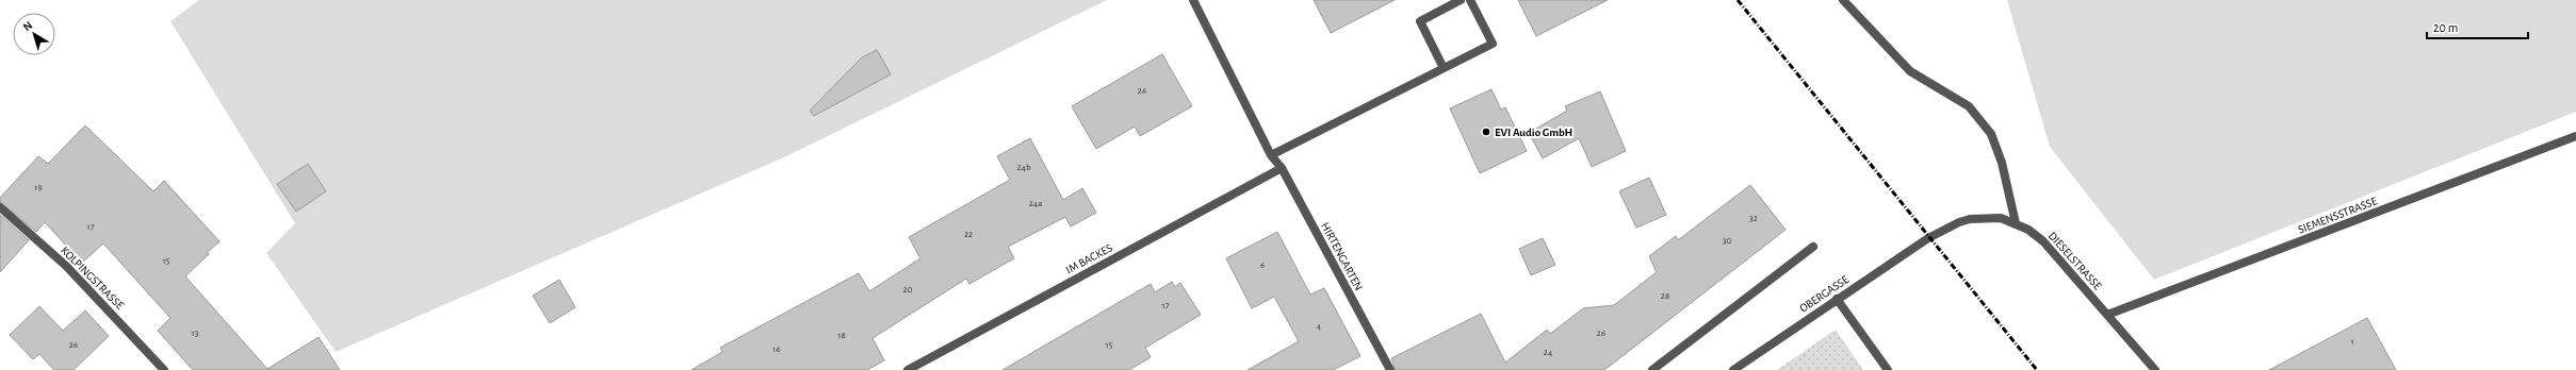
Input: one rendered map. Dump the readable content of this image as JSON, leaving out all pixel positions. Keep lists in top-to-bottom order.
{
  "streets": {
    "street": [
      "SIEMENSSTRASSE",
      "HIRTENGARTEN",
      "IM BACKES",
      "DIESELSTRASSE",
      "KOLPINGSTRASSE",
      "OBERGASSE"
    ]
  },
  "crossings": [
    ["SIEMENSSTRASSE", "DIESELSTRASSE"],
    ["HIRTENGARTEN", "IM BACKES"],
    ["DIESELSTRASSE", "OBERGASSE"]
  ],
  "places": ["EVI Audio GmbH"],
  "house_numbers": [
    "26",
    "24b",
    "19",
    "24a",
    "32",
    "17",
    "22",
    "30",
    "15",
    "6",
    "20",
    "28",
    "17",
    "4",
    "13",
    "26",
    "18",
    "1",
    "26",
    "15",
    "16",
    "24"
  ],
  "scale_bar": "20 m",
  "north": "top left"
}
